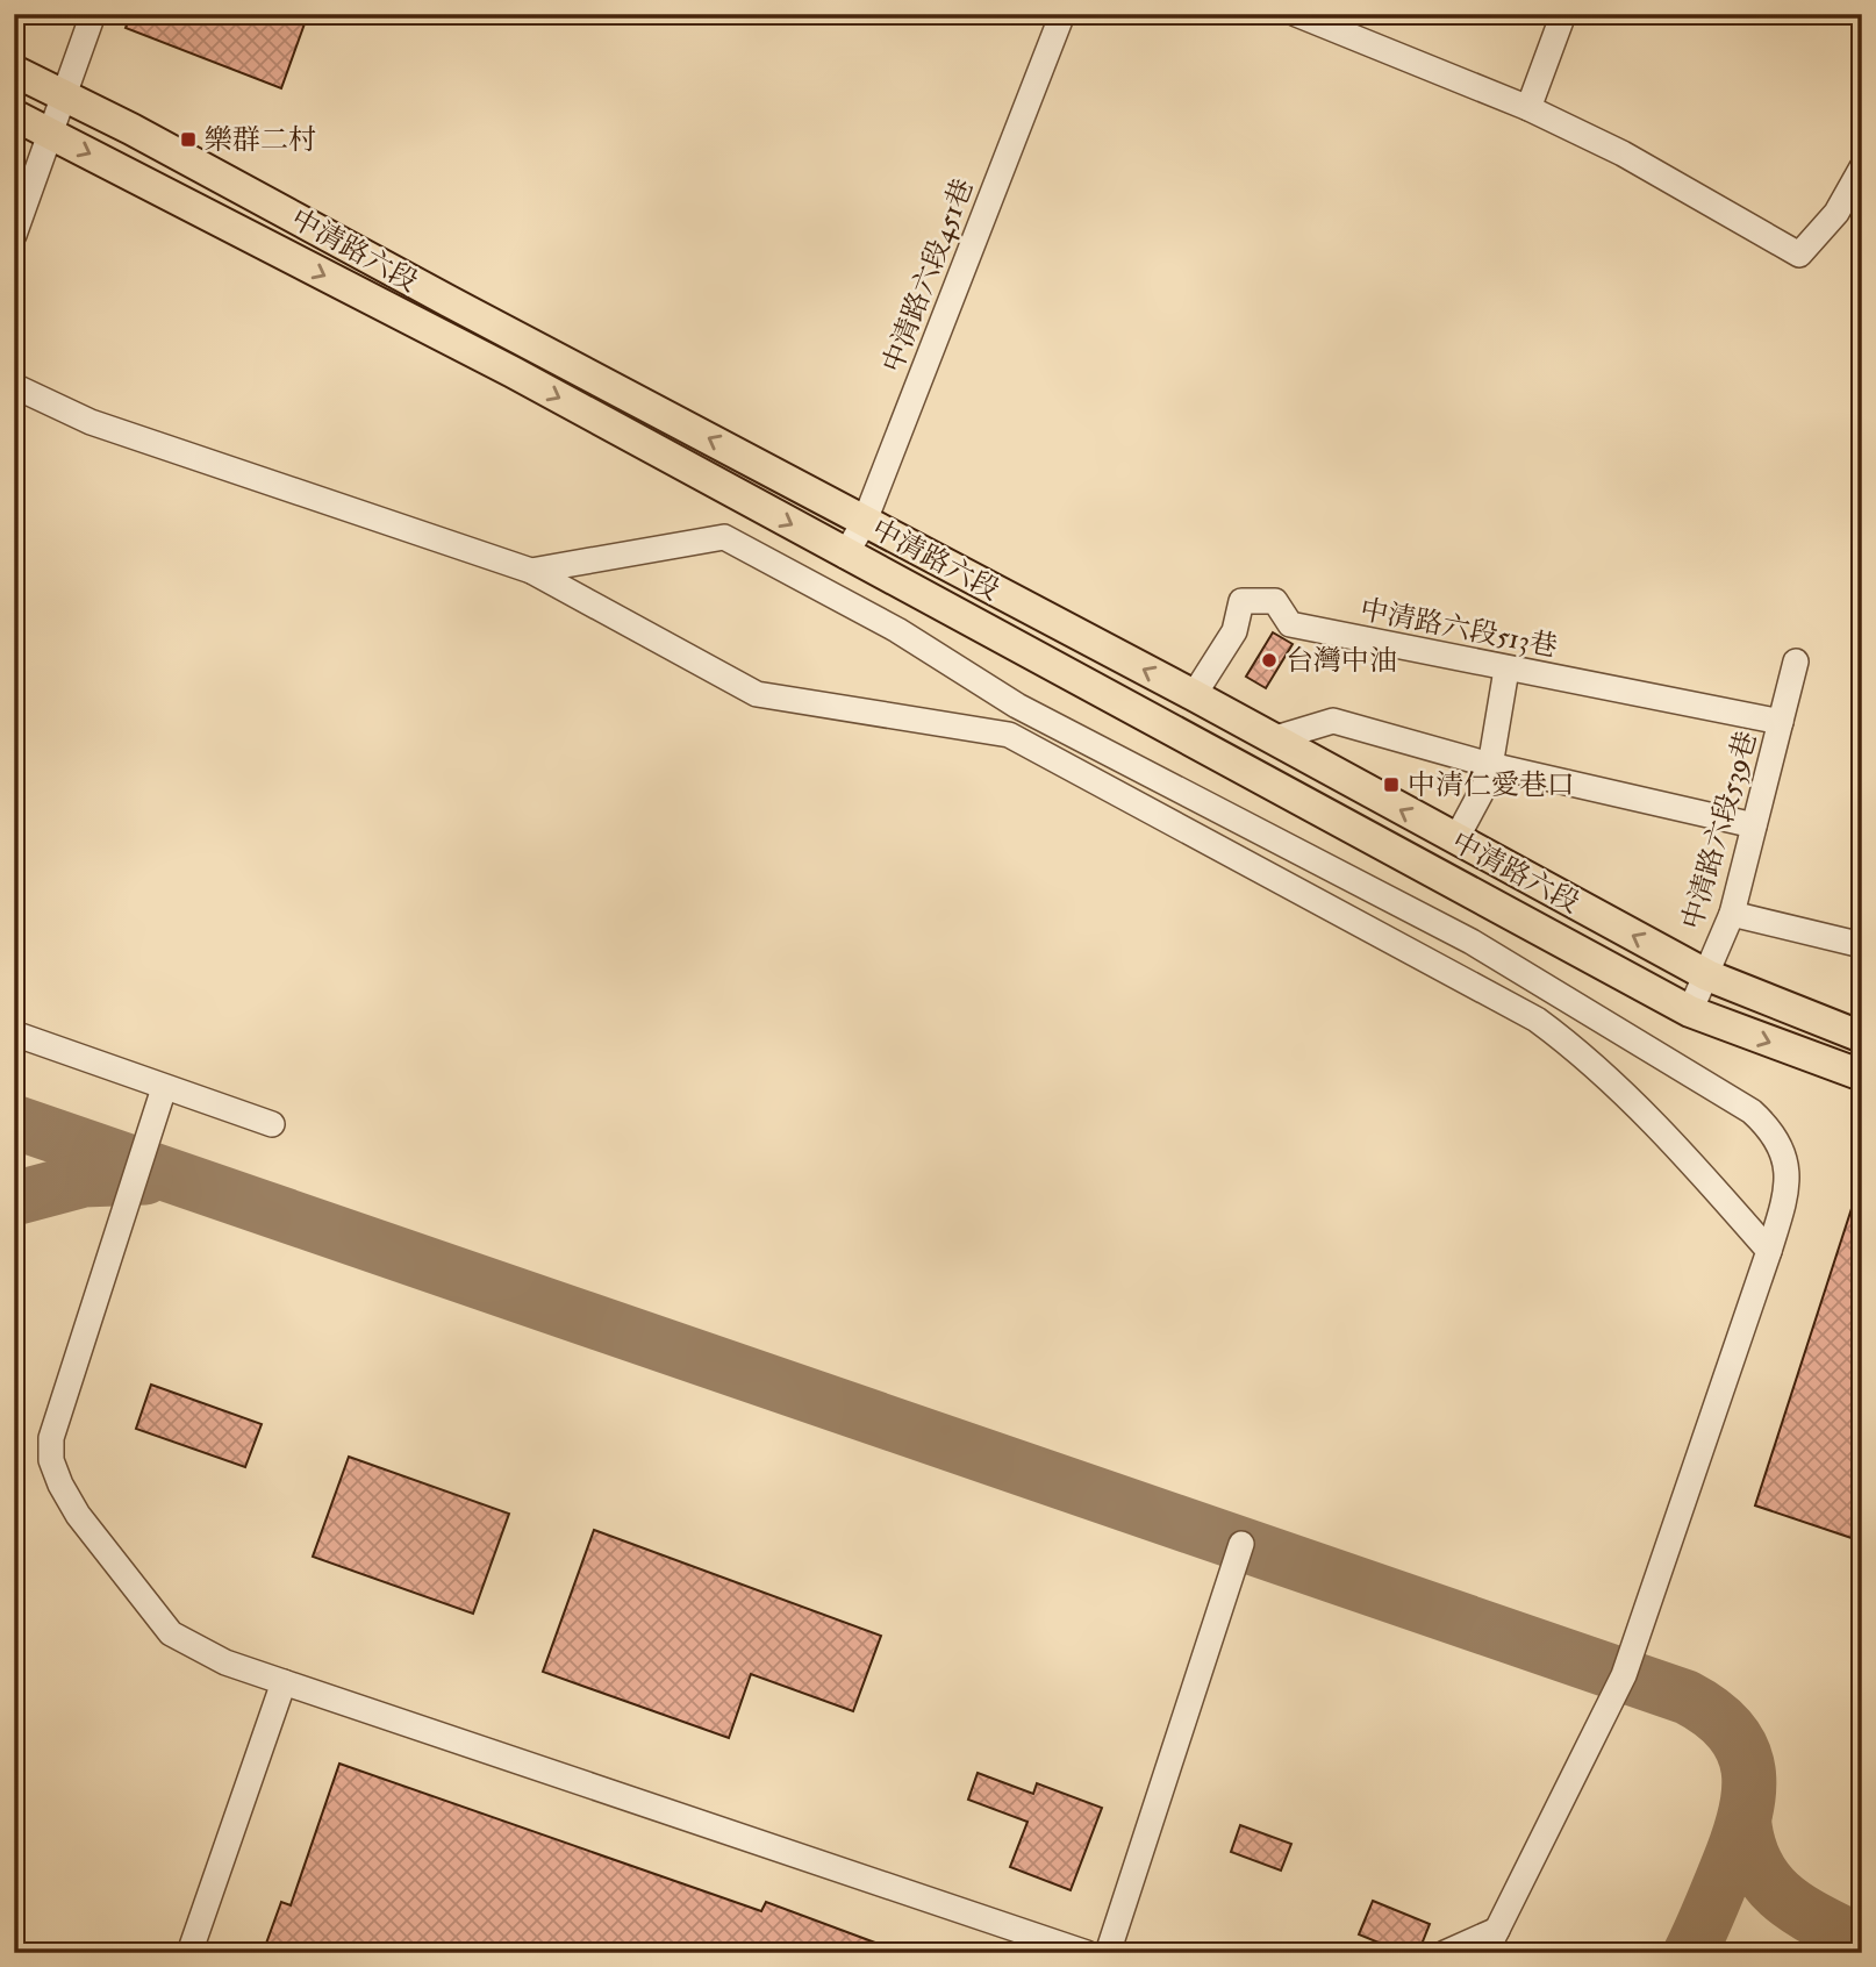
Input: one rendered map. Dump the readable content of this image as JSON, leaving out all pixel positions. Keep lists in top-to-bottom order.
{
  "streets": {
    "main road": ["中清路六段"],
    "street": ["中清路六段451巷", "中清路六段513巷", "中清路六段539巷"]
  },
  "crossings": [
    ["中清路六段", "中清路六段451巷"],
    ["中清路六段", "中清路六段513巷"],
    ["中清路六段", "中清路六段539巷"],
    ["中清路六段513巷", "中清路六段539巷"]
  ],
  "places": {
    "transit": ["樂群二村", "中清仁愛巷口"],
    "other": ["台灣中油"]
  }
}
